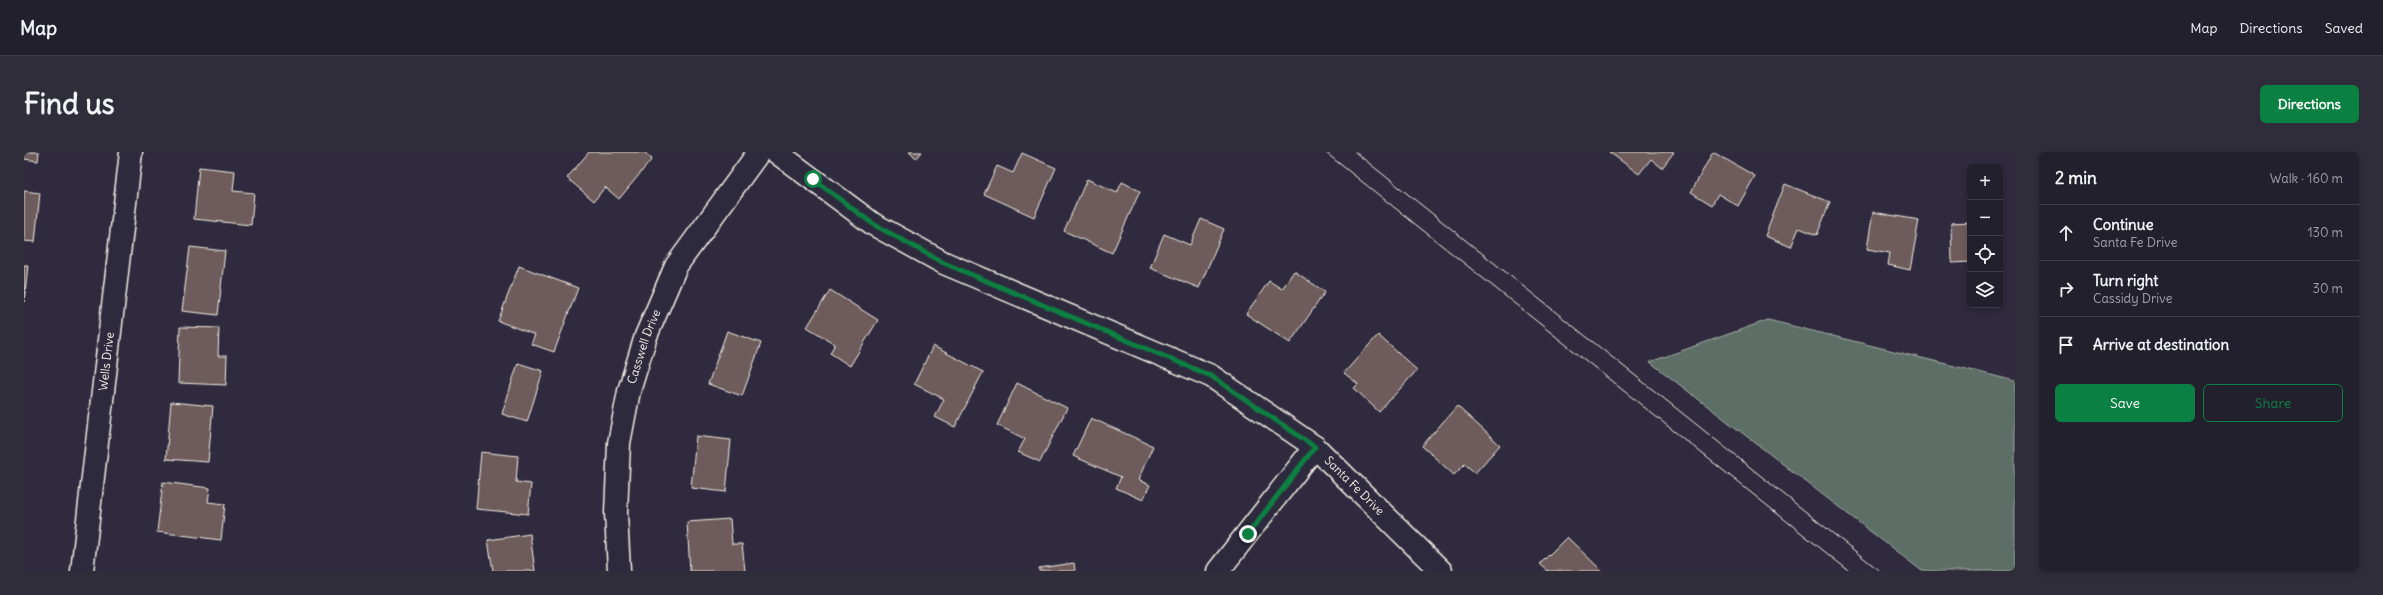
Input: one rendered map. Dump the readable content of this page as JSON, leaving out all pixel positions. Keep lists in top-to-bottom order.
{
  "streets": {
    "street": ["Casswell Drive", "Wells Drive", "Santa Fe Drive"]
  },
  "page": {
    "header": "Map",
    "nav": ["Map", "Directions", "Saved"],
    "buttons": [
      "Directions",
      ["Save", "Share"]
    ],
    "title": "Find us",
    "heading": ["2 min", "Walk · 160 m"],
    "map_buttons": ["+", "−"],
    "list": [
      ["Continue", "Santa Fe Drive", "130 m"],
      ["Turn right", "Cassidy Drive", "30 m"],
      "Arrive at destination"
    ]
  }
}
